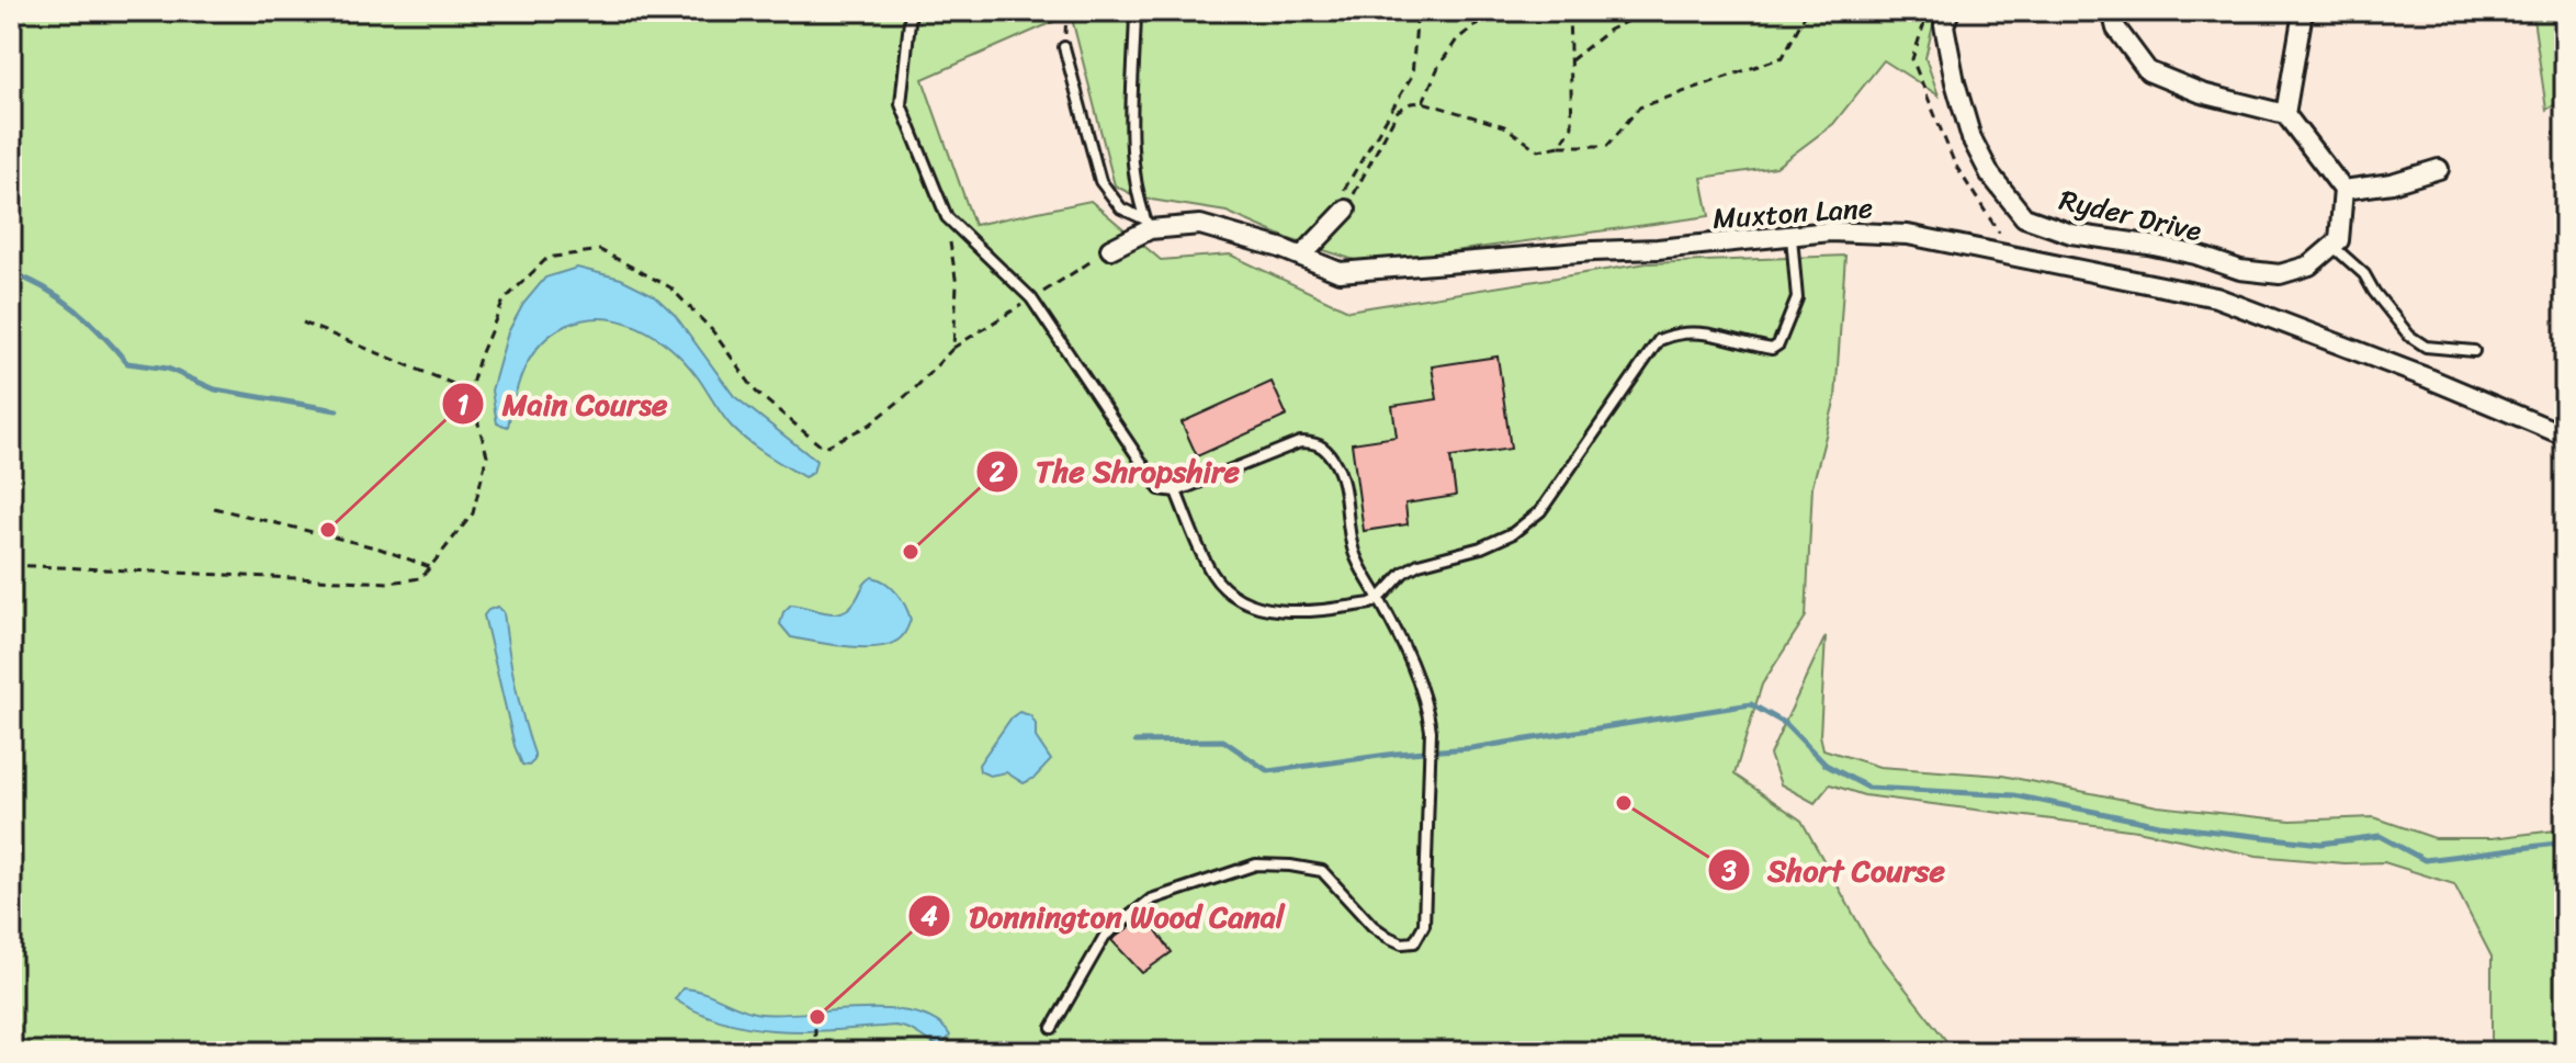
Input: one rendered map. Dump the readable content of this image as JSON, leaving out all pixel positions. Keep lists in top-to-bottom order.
{
  "streets": {
    "street": ["Muxton Lane", "Ryder Drive"]
  },
  "places": [
    "Main Course",
    "The Shropshire",
    "Short Course",
    "Donnington Wood Canal"
  ]
}
